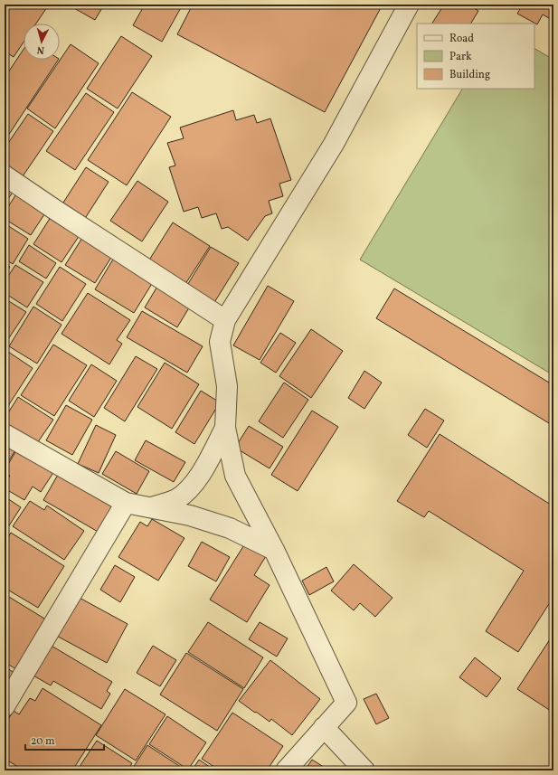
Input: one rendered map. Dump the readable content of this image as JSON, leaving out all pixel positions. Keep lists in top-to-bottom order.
{
  "legend": ["Road", "Park", "Building"],
  "scale_bar": "20 m",
  "north": "bottom"
}
